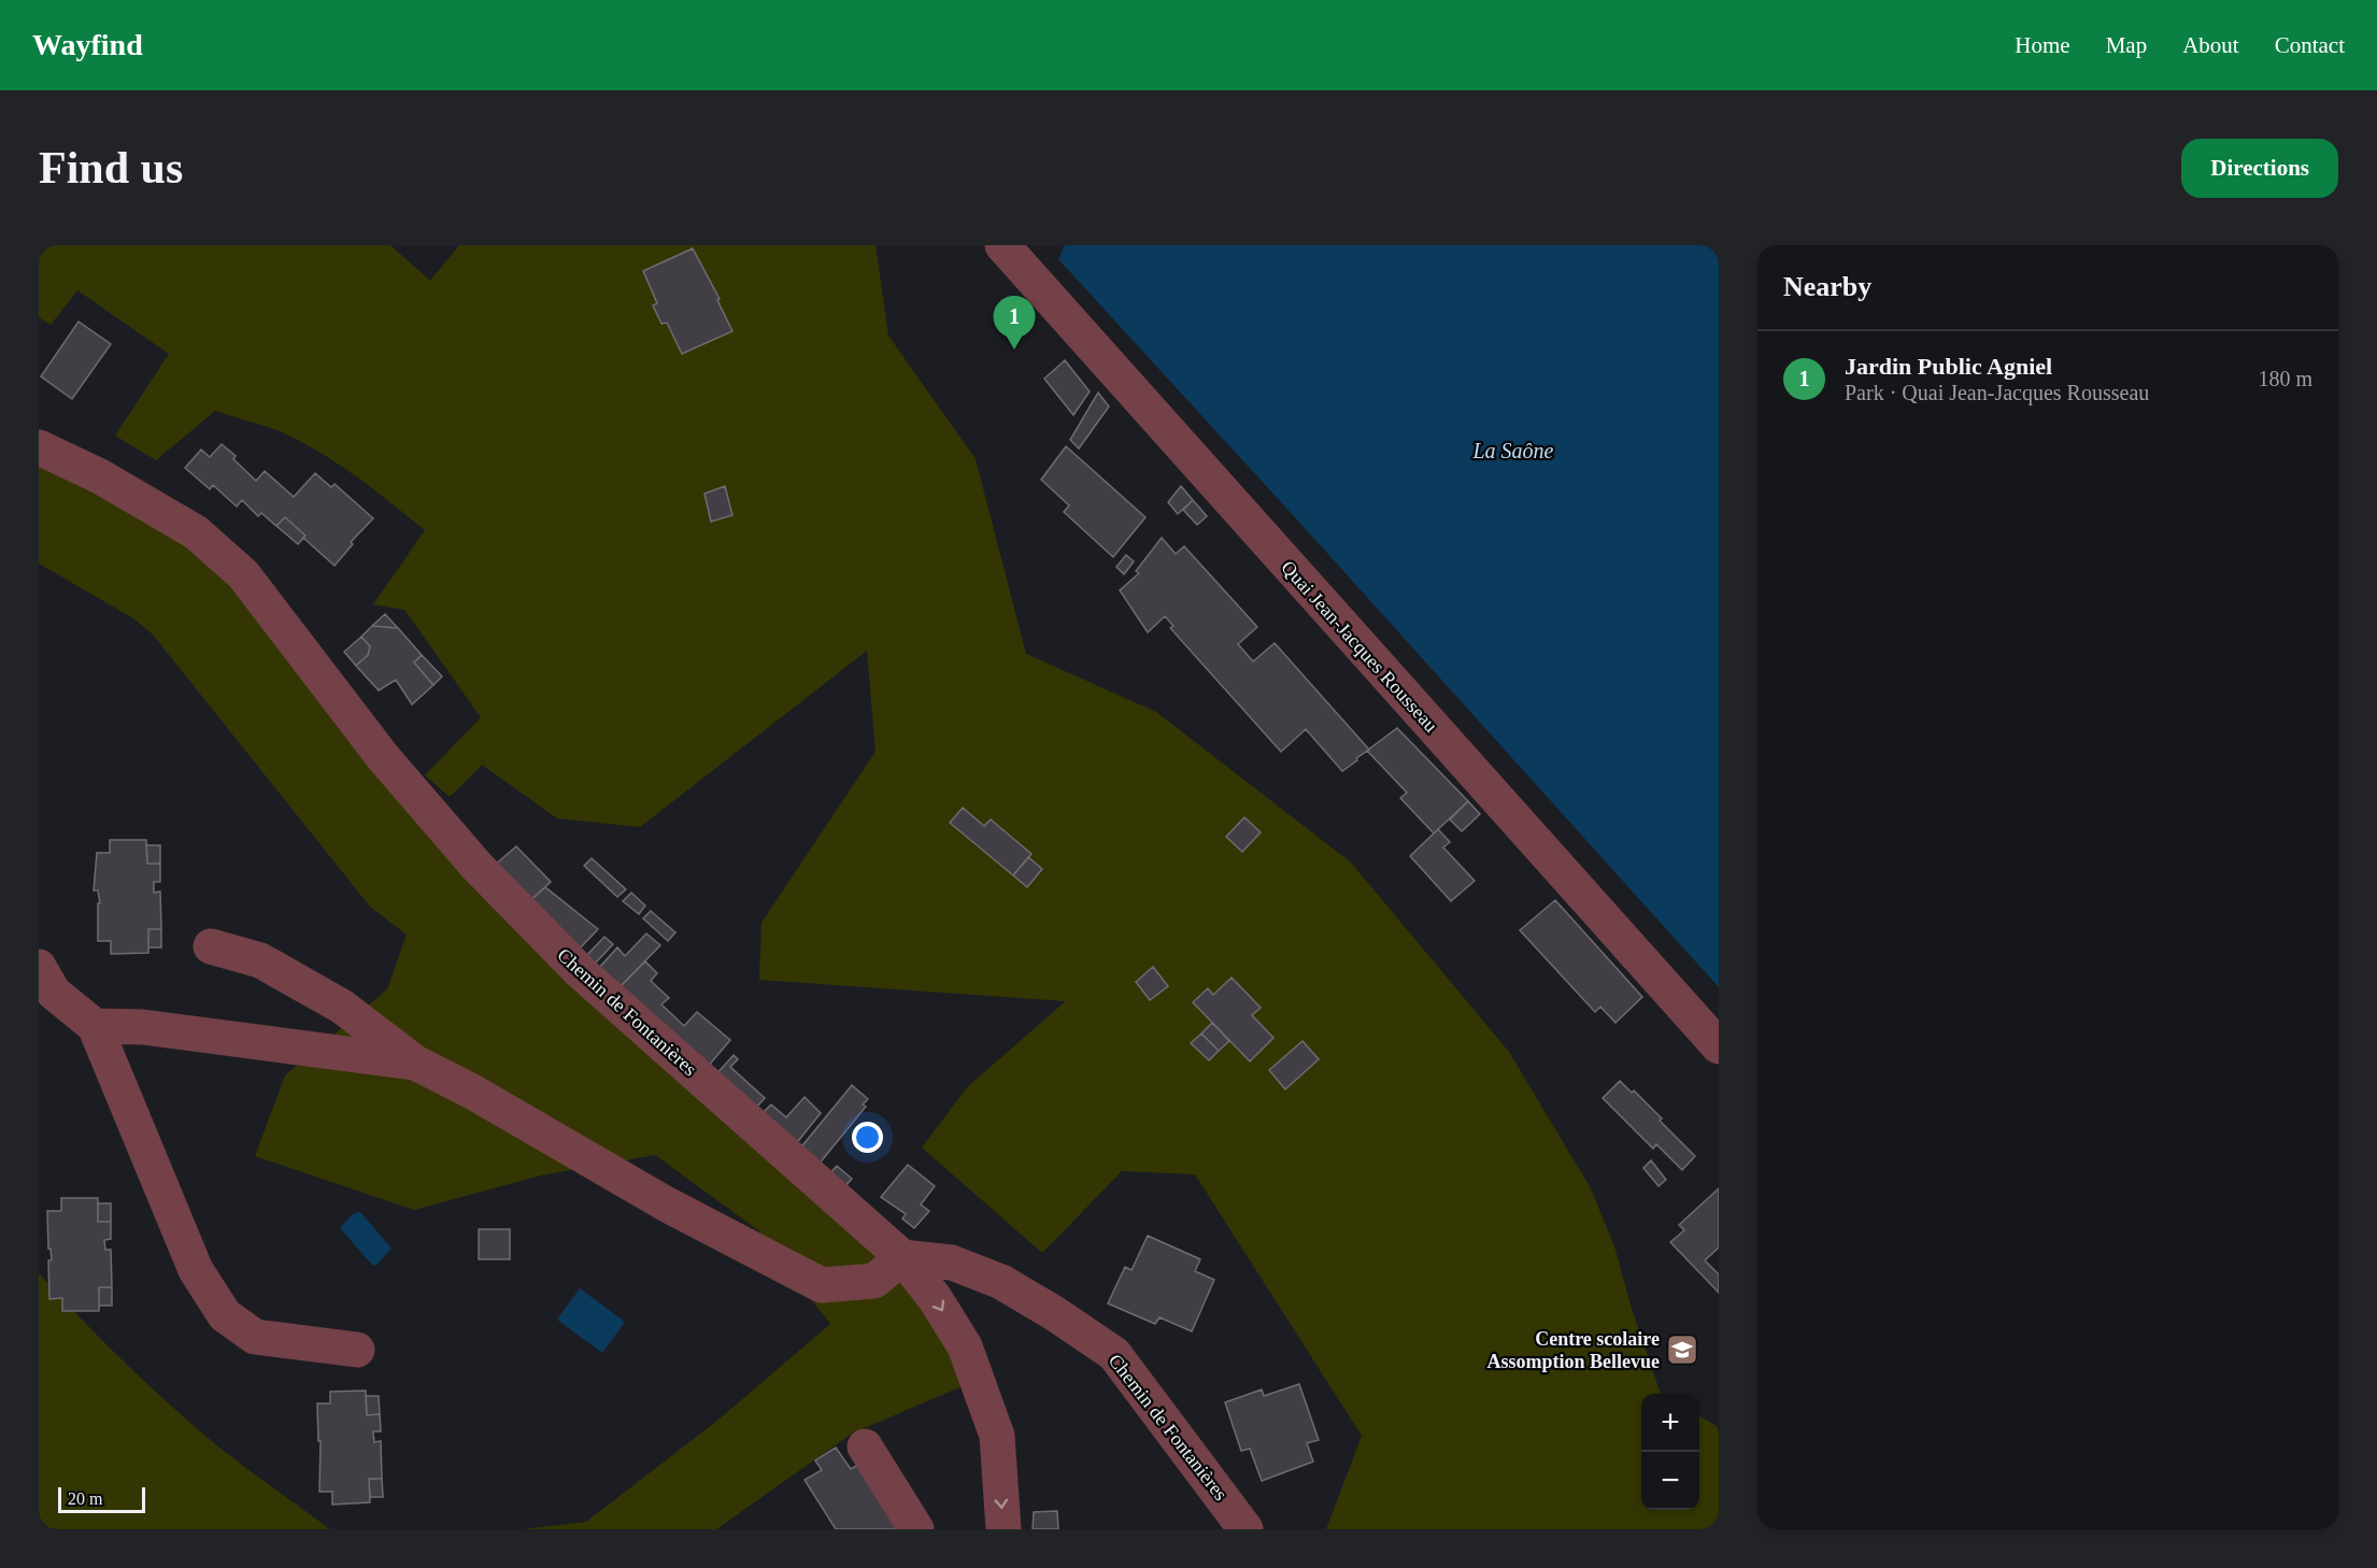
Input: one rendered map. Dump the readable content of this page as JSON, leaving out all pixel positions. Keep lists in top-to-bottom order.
{
  "streets": {
    "street": ["Quai Jean-Jacques Rousseau", "Chemin de Fontanières"]
  },
  "water": ["La Saône"],
  "places": {
    "school or university": ["Centre scolaire Assomption Bellevue"]
  },
  "scale_bar": "20 m",
  "page": {
    "header": "Wayfind",
    "nav": [
      "Home",
      "Map",
      "About",
      "Contact"
    ],
    "buttons": "Directions",
    "title": "Find us",
    "heading": "Nearby",
    "pins": "1",
    "list": [
      {
        "mark": "1",
        "name": "Jardin Public Agniel",
        "note": "Park · Quai Jean-Jacques Rousseau",
        "value": "180 m"
      }
    ],
    "map_buttons": ["+", "−"],
    "scale": "20 m"
  }
}
